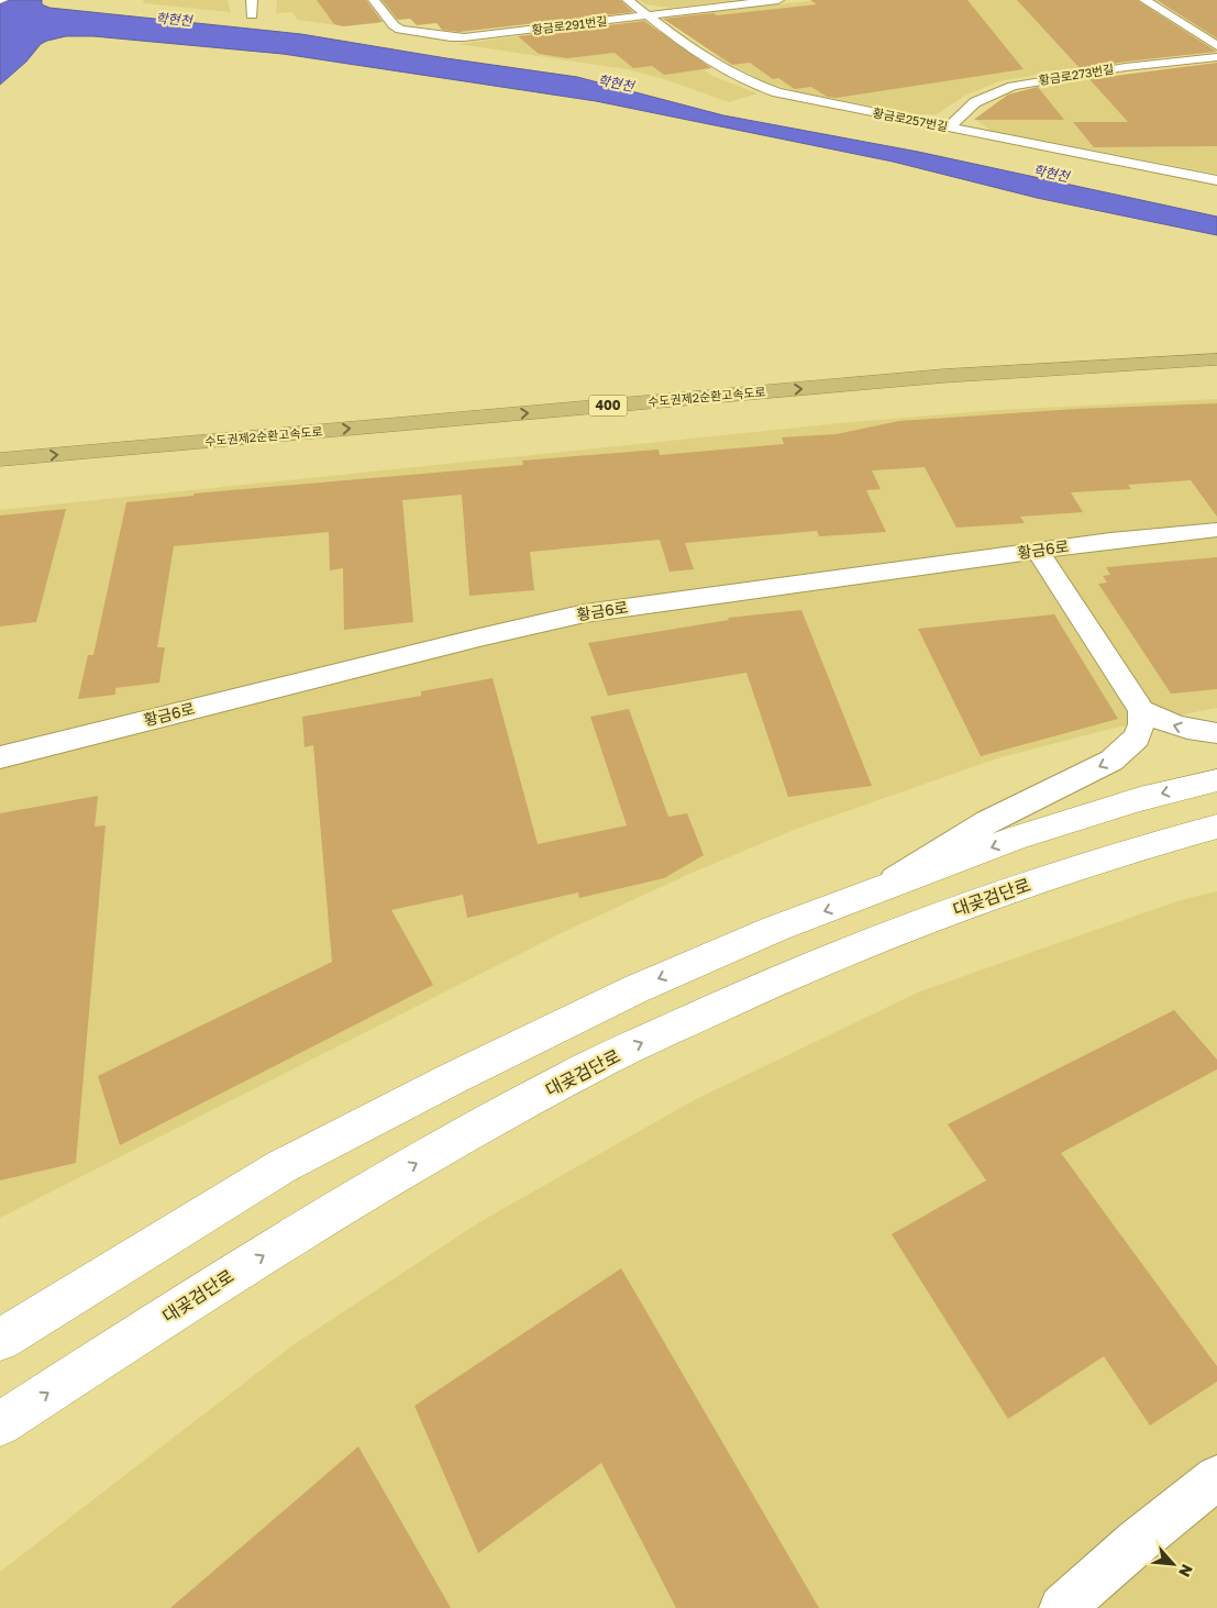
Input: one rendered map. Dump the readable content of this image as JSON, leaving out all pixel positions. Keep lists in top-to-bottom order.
{
  "streets": {
    "highway": ["수도권제2순환고속도로", "400"],
    "main road": ["대곶검단로"],
    "street": [
      "황금로291번길",
      "황금로273번길",
      "황금로257번길",
      "황금6로"
    ]
  },
  "crossings": [
    ["황금로291번길", "황금로257번길"],
    ["황금로273번길", "황금로257번길"]
  ],
  "water": ["학현천"],
  "north": "bottom right"
}
